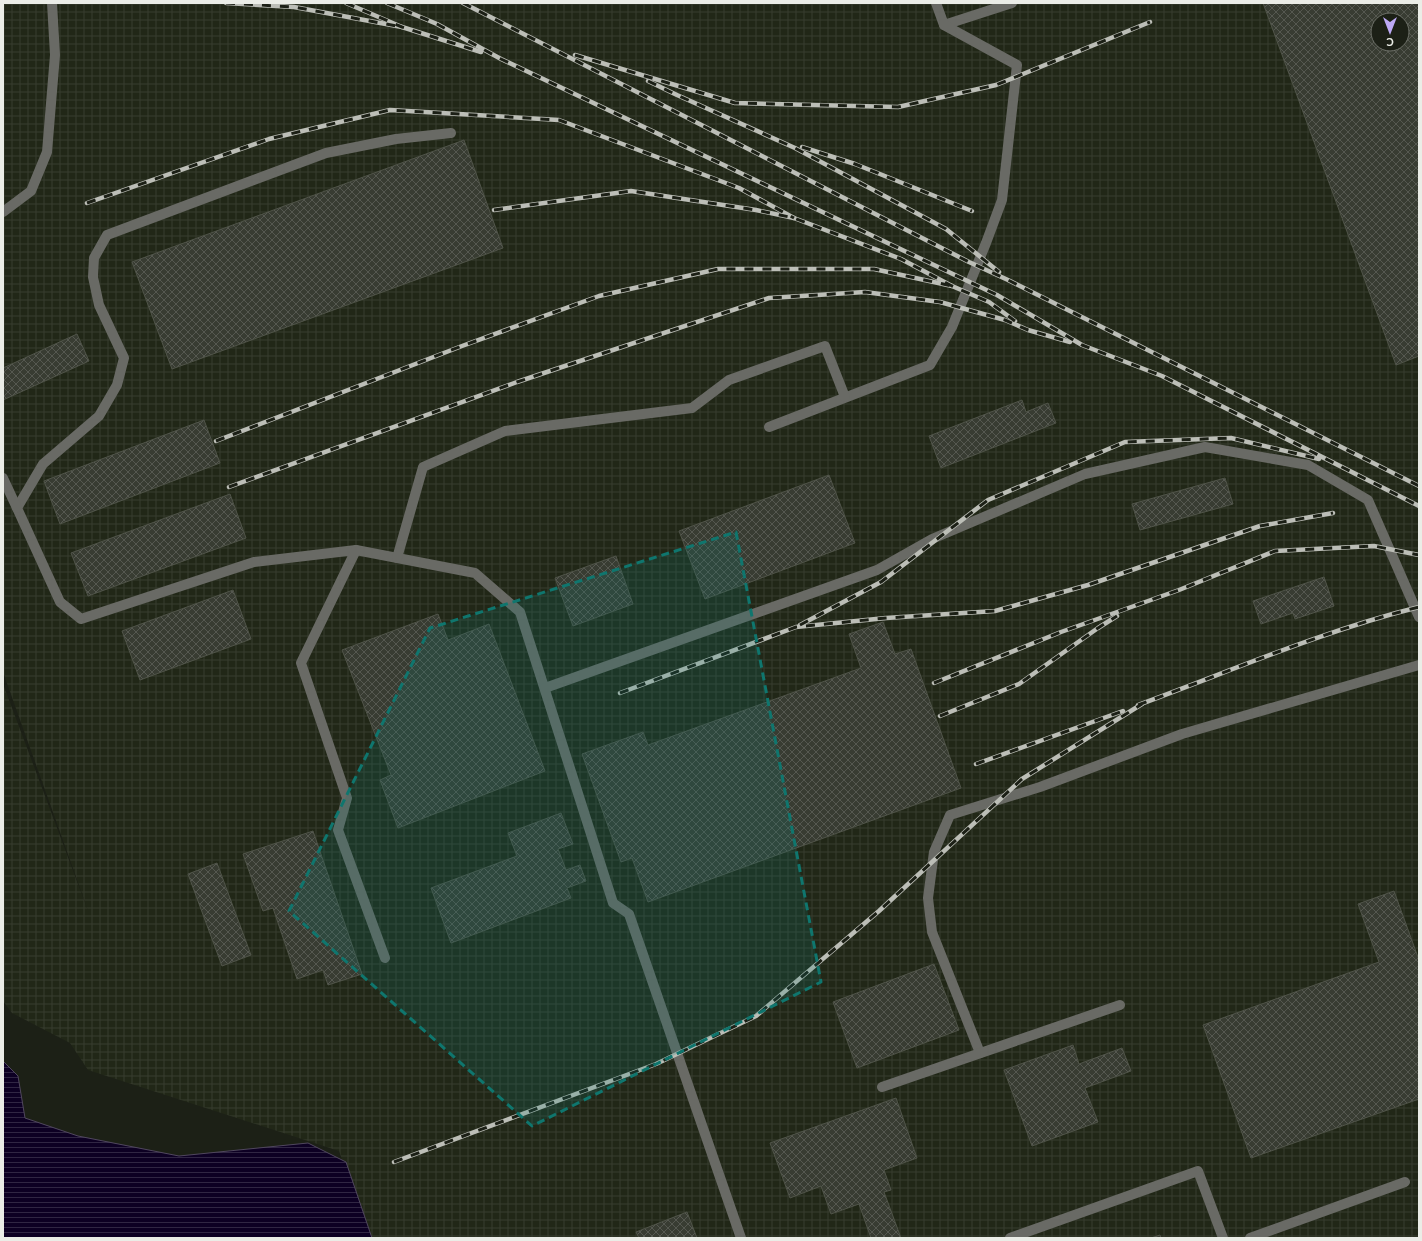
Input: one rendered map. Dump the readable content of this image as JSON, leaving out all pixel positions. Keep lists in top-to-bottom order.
{
  "north": "bottom"
}
